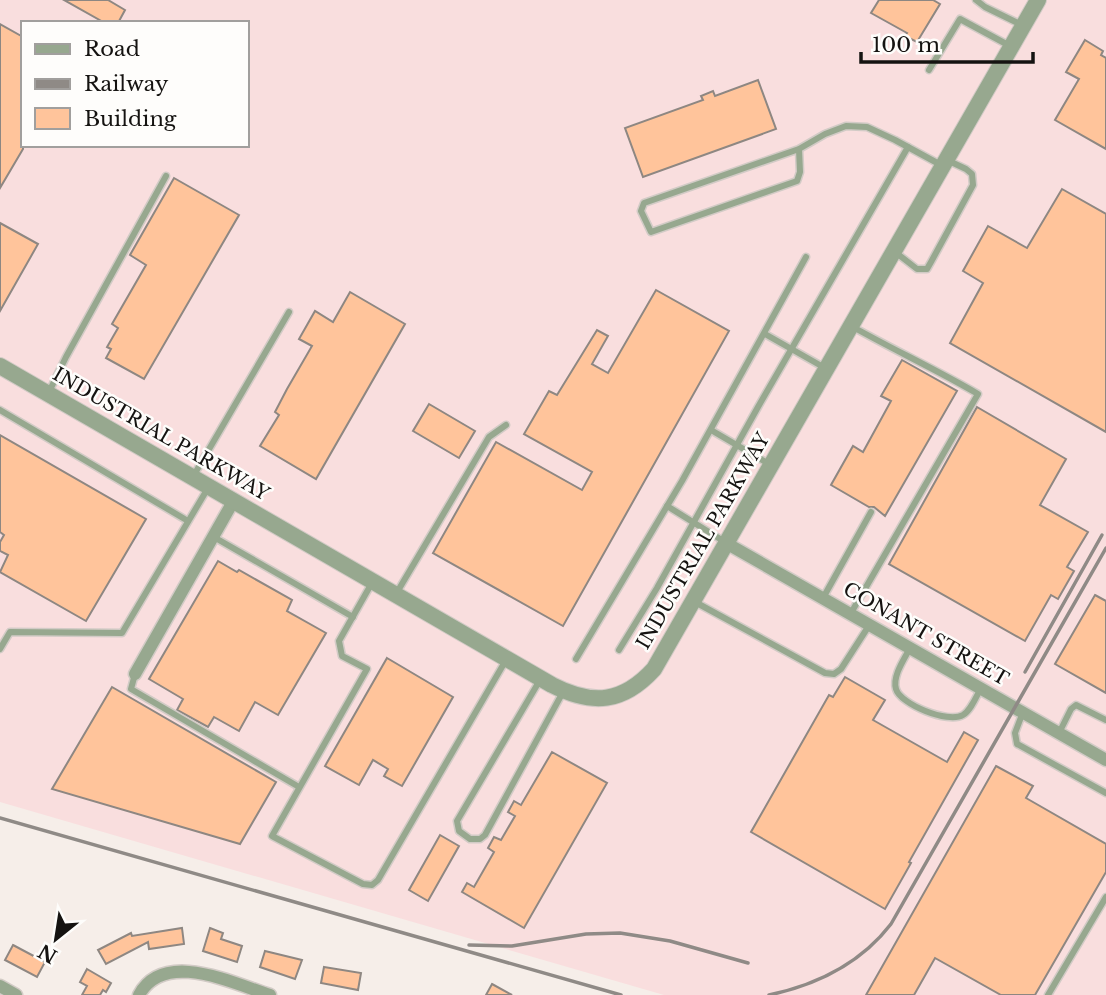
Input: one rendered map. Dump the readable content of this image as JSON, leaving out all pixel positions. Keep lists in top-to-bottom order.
{
  "streets": {
    "street": ["INDUSTRIAL PARKWAY", "CONANT STREET"]
  },
  "crossings": [
    ["INDUSTRIAL PARKWAY", "CONANT STREET"]
  ],
  "legend": ["Road", "Railway", "Building"],
  "scale_bar": "100 m",
  "north": "bottom left"
}
